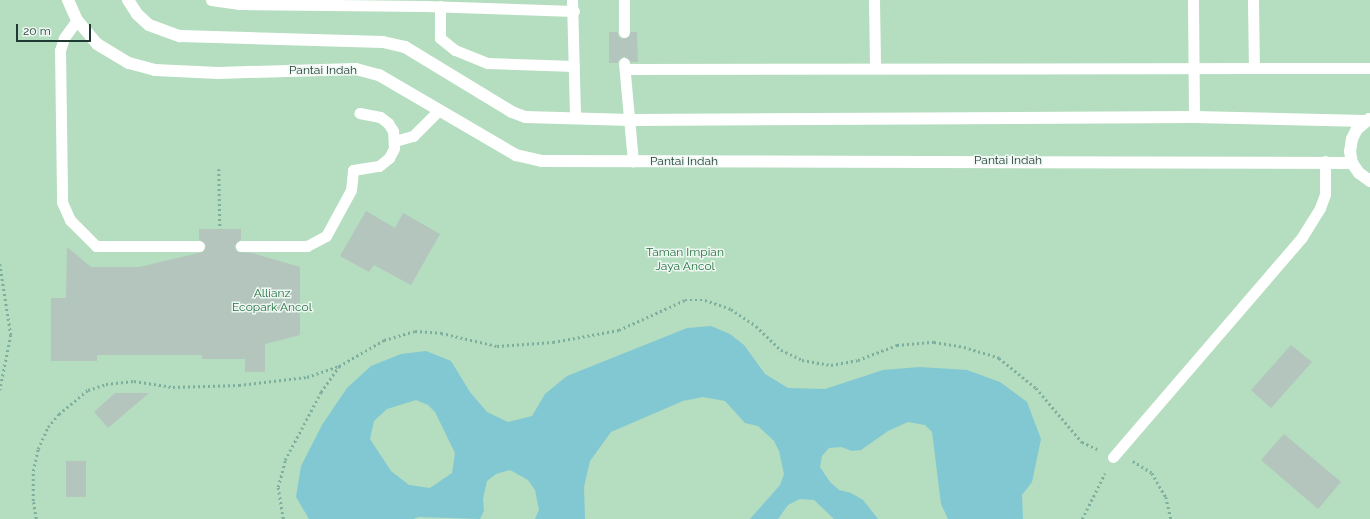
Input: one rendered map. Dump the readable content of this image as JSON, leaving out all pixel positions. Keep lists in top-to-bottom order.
{
  "streets": {
    "street": ["Pantai Indah"]
  },
  "parks": ["Taman Impian Jaya Ancol", "Allianz Ecopark Ancol"],
  "scale_bar": "20 m"
}
